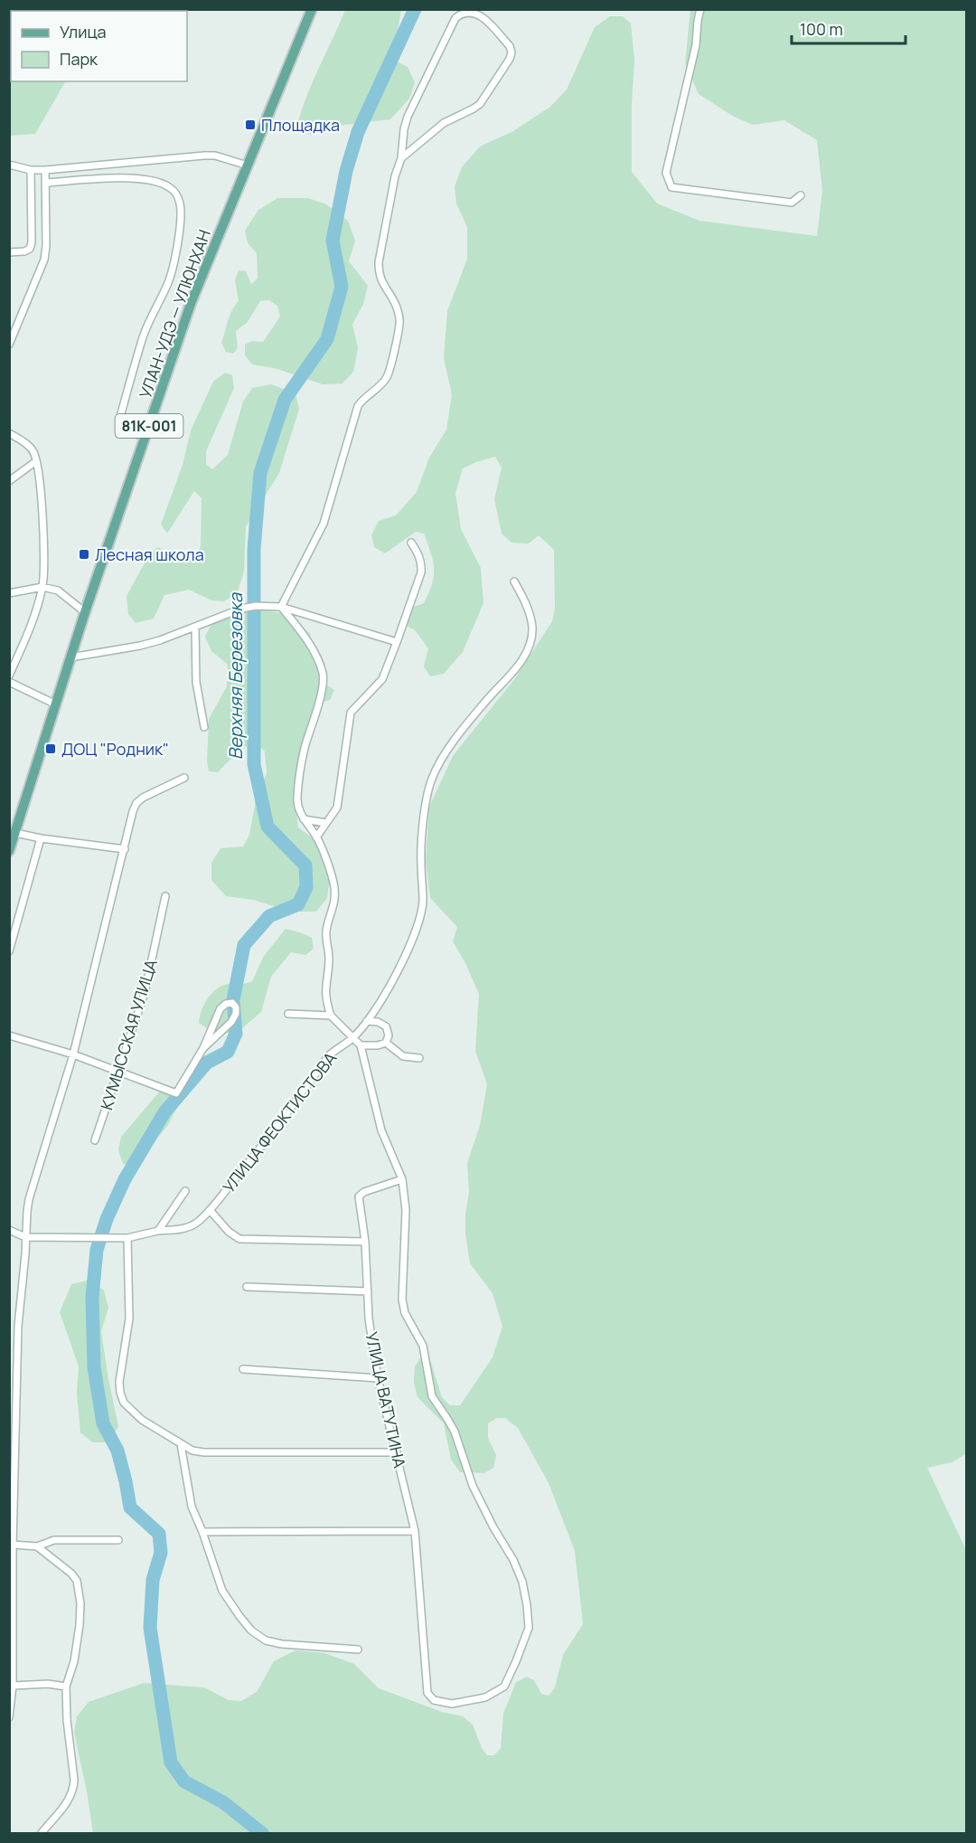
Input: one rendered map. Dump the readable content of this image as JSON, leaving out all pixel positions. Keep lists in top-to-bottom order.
{
  "streets": {
    "main road": ["УЛАН-УДЭ — УЛЮНХАН", "81К-001"],
    "street": ["КУМЫССКАЯ УЛИЦА", "УЛИЦА ФЕОКТИСТОВА", "УЛИЦА ВАТУТИНА"]
  },
  "water": ["Верхняя Березовка"],
  "places": {
    "transit": ["Площадка", "Лесная школа", "ДОЦ \"Родник\""]
  },
  "legend": ["Улица", "Парк"],
  "scale_bar": "100 m"
}
